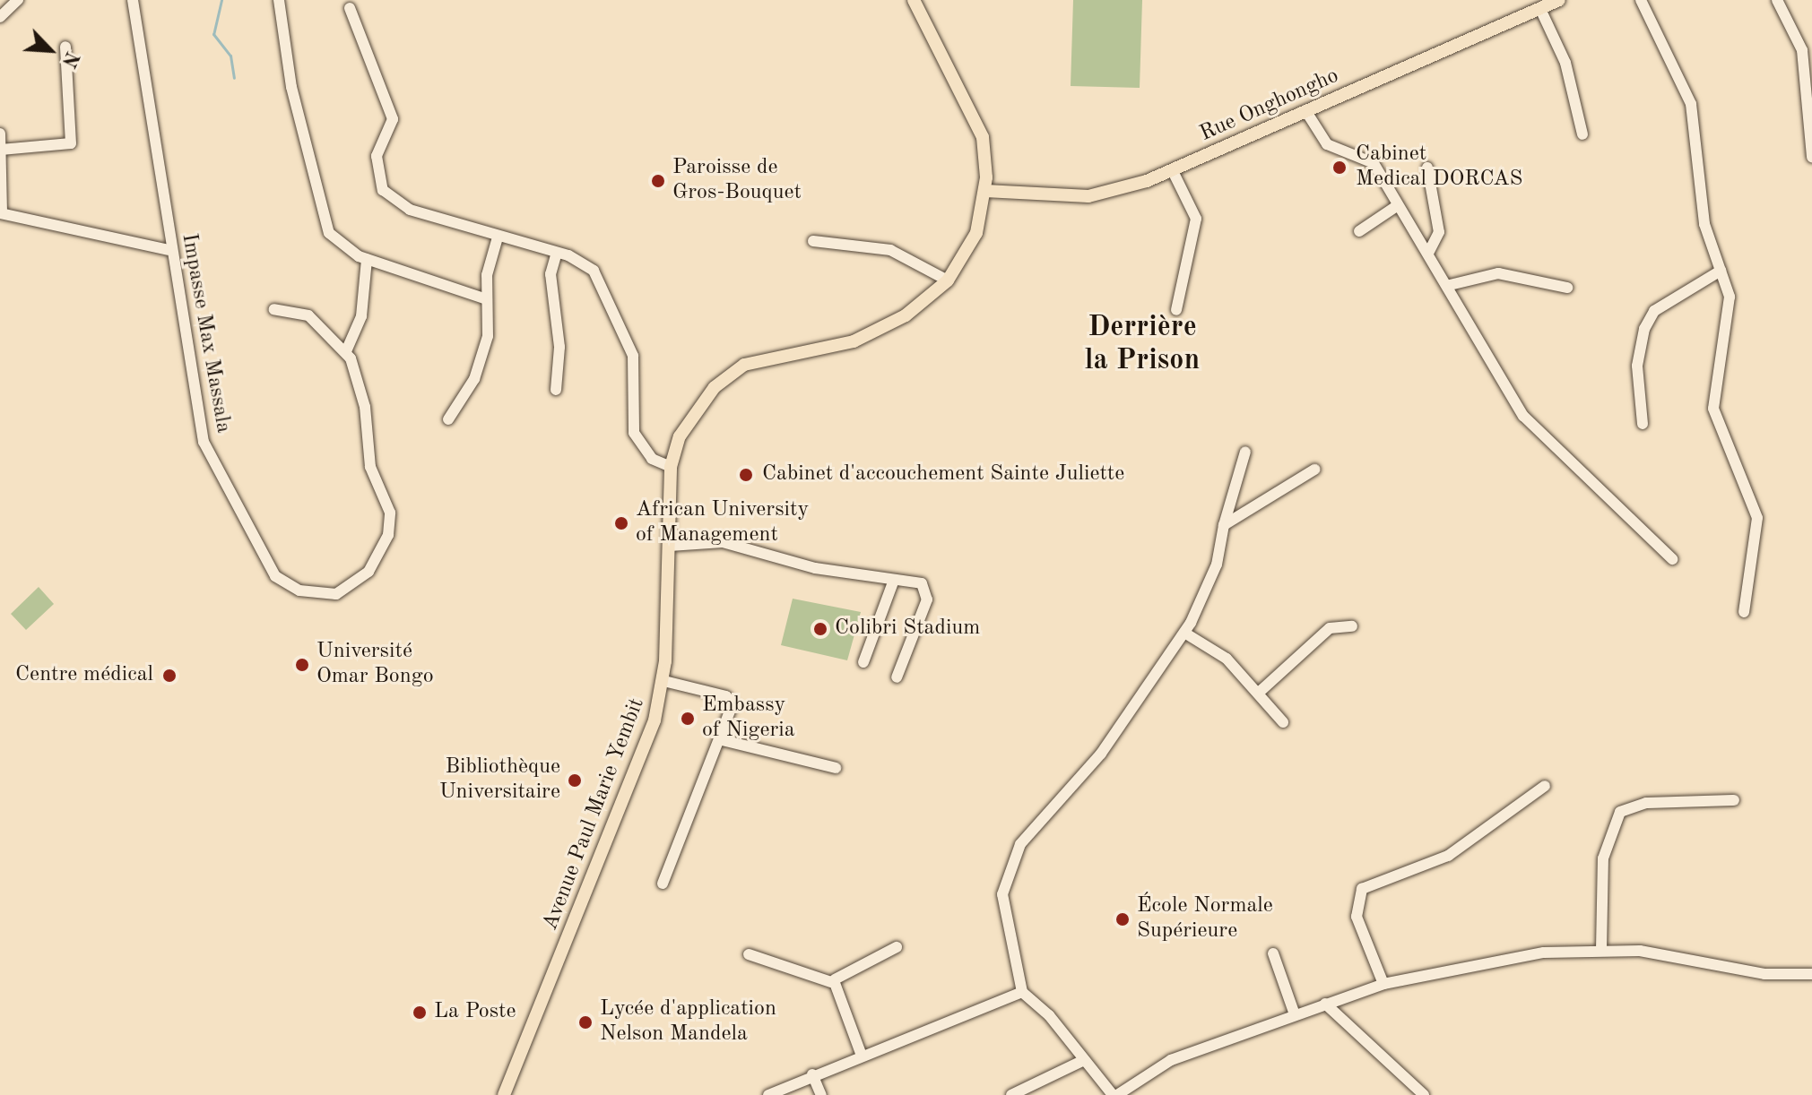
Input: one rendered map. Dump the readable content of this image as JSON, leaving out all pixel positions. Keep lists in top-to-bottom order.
{
  "streets": {
    "main road": ["Rue Onghongho", "Avenue Paul Marie Yembit"],
    "street": ["Impasse Max Massala"]
  },
  "crossings": [
    ["Rue Onghongho", "Avenue Paul Marie Yembit"]
  ],
  "districts": ["Derrière la Prison"],
  "places": [
    "Cabinet Medical DORCAS",
    "Paroisse de Gros-Bouquet",
    "Cabinet d'accouchement Sainte Juliette",
    "African University of Management",
    "Colibri Stadium",
    "Université Omar Bongo",
    "Centre médical",
    "Embassy of Nigeria",
    "Bibliothèque Universitaire",
    "École Normale Supérieure",
    "La Poste",
    "Lycée d'application Nelson Mandela"
  ],
  "north": "bottom right"
}
